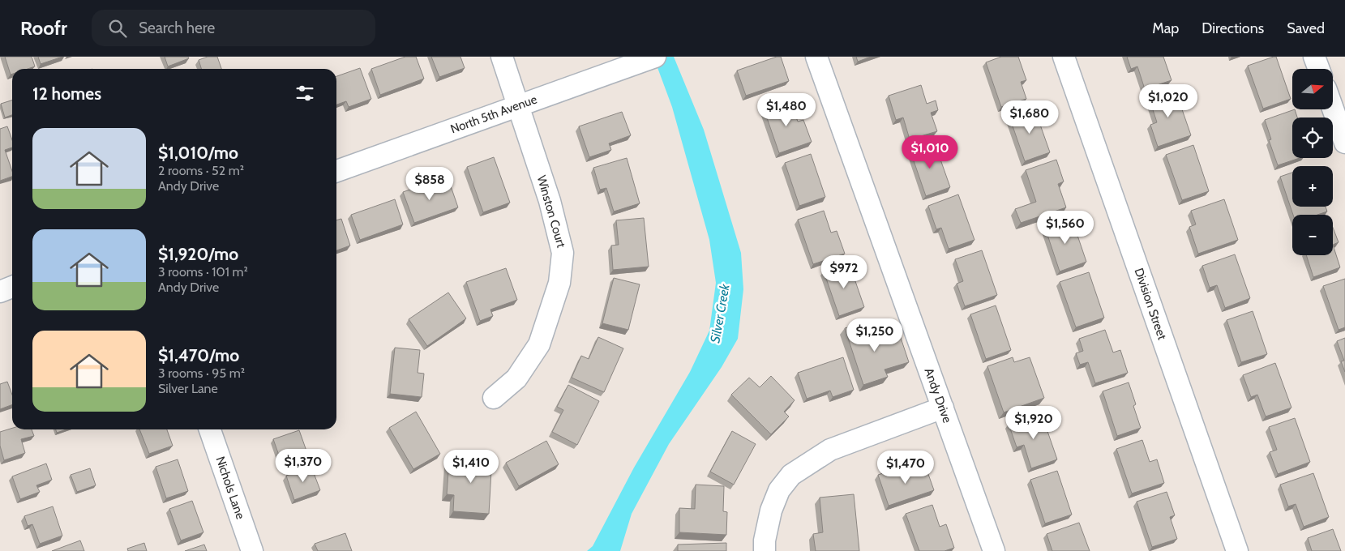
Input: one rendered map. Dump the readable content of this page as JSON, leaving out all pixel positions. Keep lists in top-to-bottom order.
{
  "streets": {
    "street": [
      "North 5th Avenue",
      "Winston Court",
      "Division Street",
      "Andy Drive",
      "Nichols Lane"
    ]
  },
  "crossings": [
    ["North 5th Avenue", "Winston Court"]
  ],
  "water": ["Silver Creek"],
  "north": "right",
  "page": {
    "header": "Roofr",
    "search": "Search here",
    "nav": ["Map", "Directions", "Saved"],
    "map_buttons": ["+", "−"],
    "heading": "12 homes",
    "price": [
      "$1,020",
      "$1,480",
      "$1,680",
      "$1,010",
      "$858",
      "$1,560",
      "$972",
      "$1,250",
      "$1,920",
      "$1,370",
      "$1,410",
      "$1,470"
    ],
    "list": [
      {
        "name": "$1,010/mo",
        "note": "2 rooms · 52 m² · Andy Drive"
      },
      {
        "name": "$1,920/mo",
        "note": "3 rooms · 101 m² · Andy Drive"
      },
      {
        "name": "$1,470/mo",
        "note": "3 rooms · 95 m² · Silver Lane"
      }
    ]
  }
}
